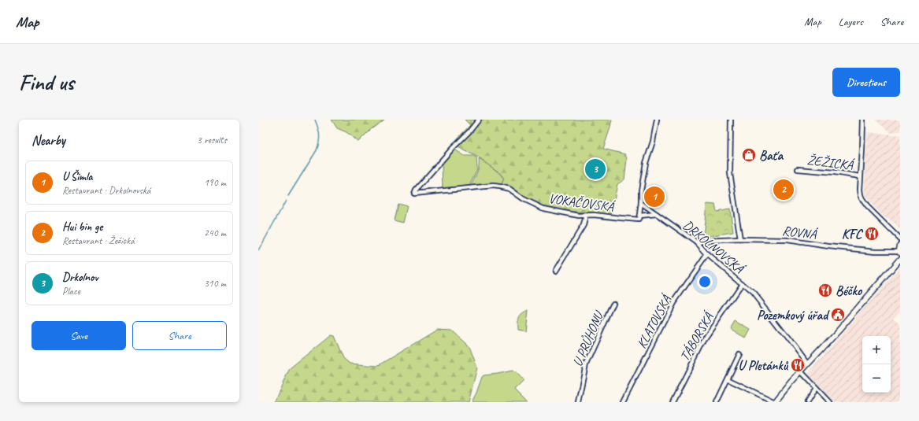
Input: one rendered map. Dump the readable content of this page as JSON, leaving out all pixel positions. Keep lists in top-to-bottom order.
{
  "streets": {
    "street": [
      "ŽEŽICKÁ",
      "VOKAČOVSKÁ",
      "ROVNÁ",
      "DRKOLNOVSKÁ",
      "KLATOVSKÁ",
      "TÁBORSKÁ",
      "U PRŮHONU"
    ]
  },
  "crossings": [
    ["VOKAČOVSKÁ", "DRKOLNOVSKÁ"],
    ["ROVNÁ", "DRKOLNOVSKÁ"],
    ["DRKOLNOVSKÁ", "KLATOVSKÁ"],
    ["DRKOLNOVSKÁ", "TÁBORSKÁ"]
  ],
  "places": {
    "shop": ["Baťa"],
    "restaurant": ["KFC", "Béčko", "U Pletánků"],
    "public building": ["Pozemkový úřad"]
  },
  "page": {
    "header": "Map",
    "nav": ["Map", "Layers", "Share"],
    "buttons": [
      "Directions",
      ["Save", "Share"]
    ],
    "title": "Find us",
    "heading": ["Nearby", "3 results"],
    "pins": ["3", "2", "1"],
    "list": [
      {
        "mark": "1",
        "name": "U Šimla",
        "note": "Restaurant · Drkolnovská",
        "value": "190 m"
      },
      {
        "mark": "2",
        "name": "Hui bin ge",
        "note": "Restaurant · Žežická",
        "value": "240 m"
      },
      {
        "mark": "3",
        "name": "Drkolnov",
        "note": "Place",
        "value": "310 m"
      }
    ],
    "map_buttons": ["+", "−"]
  }
}
